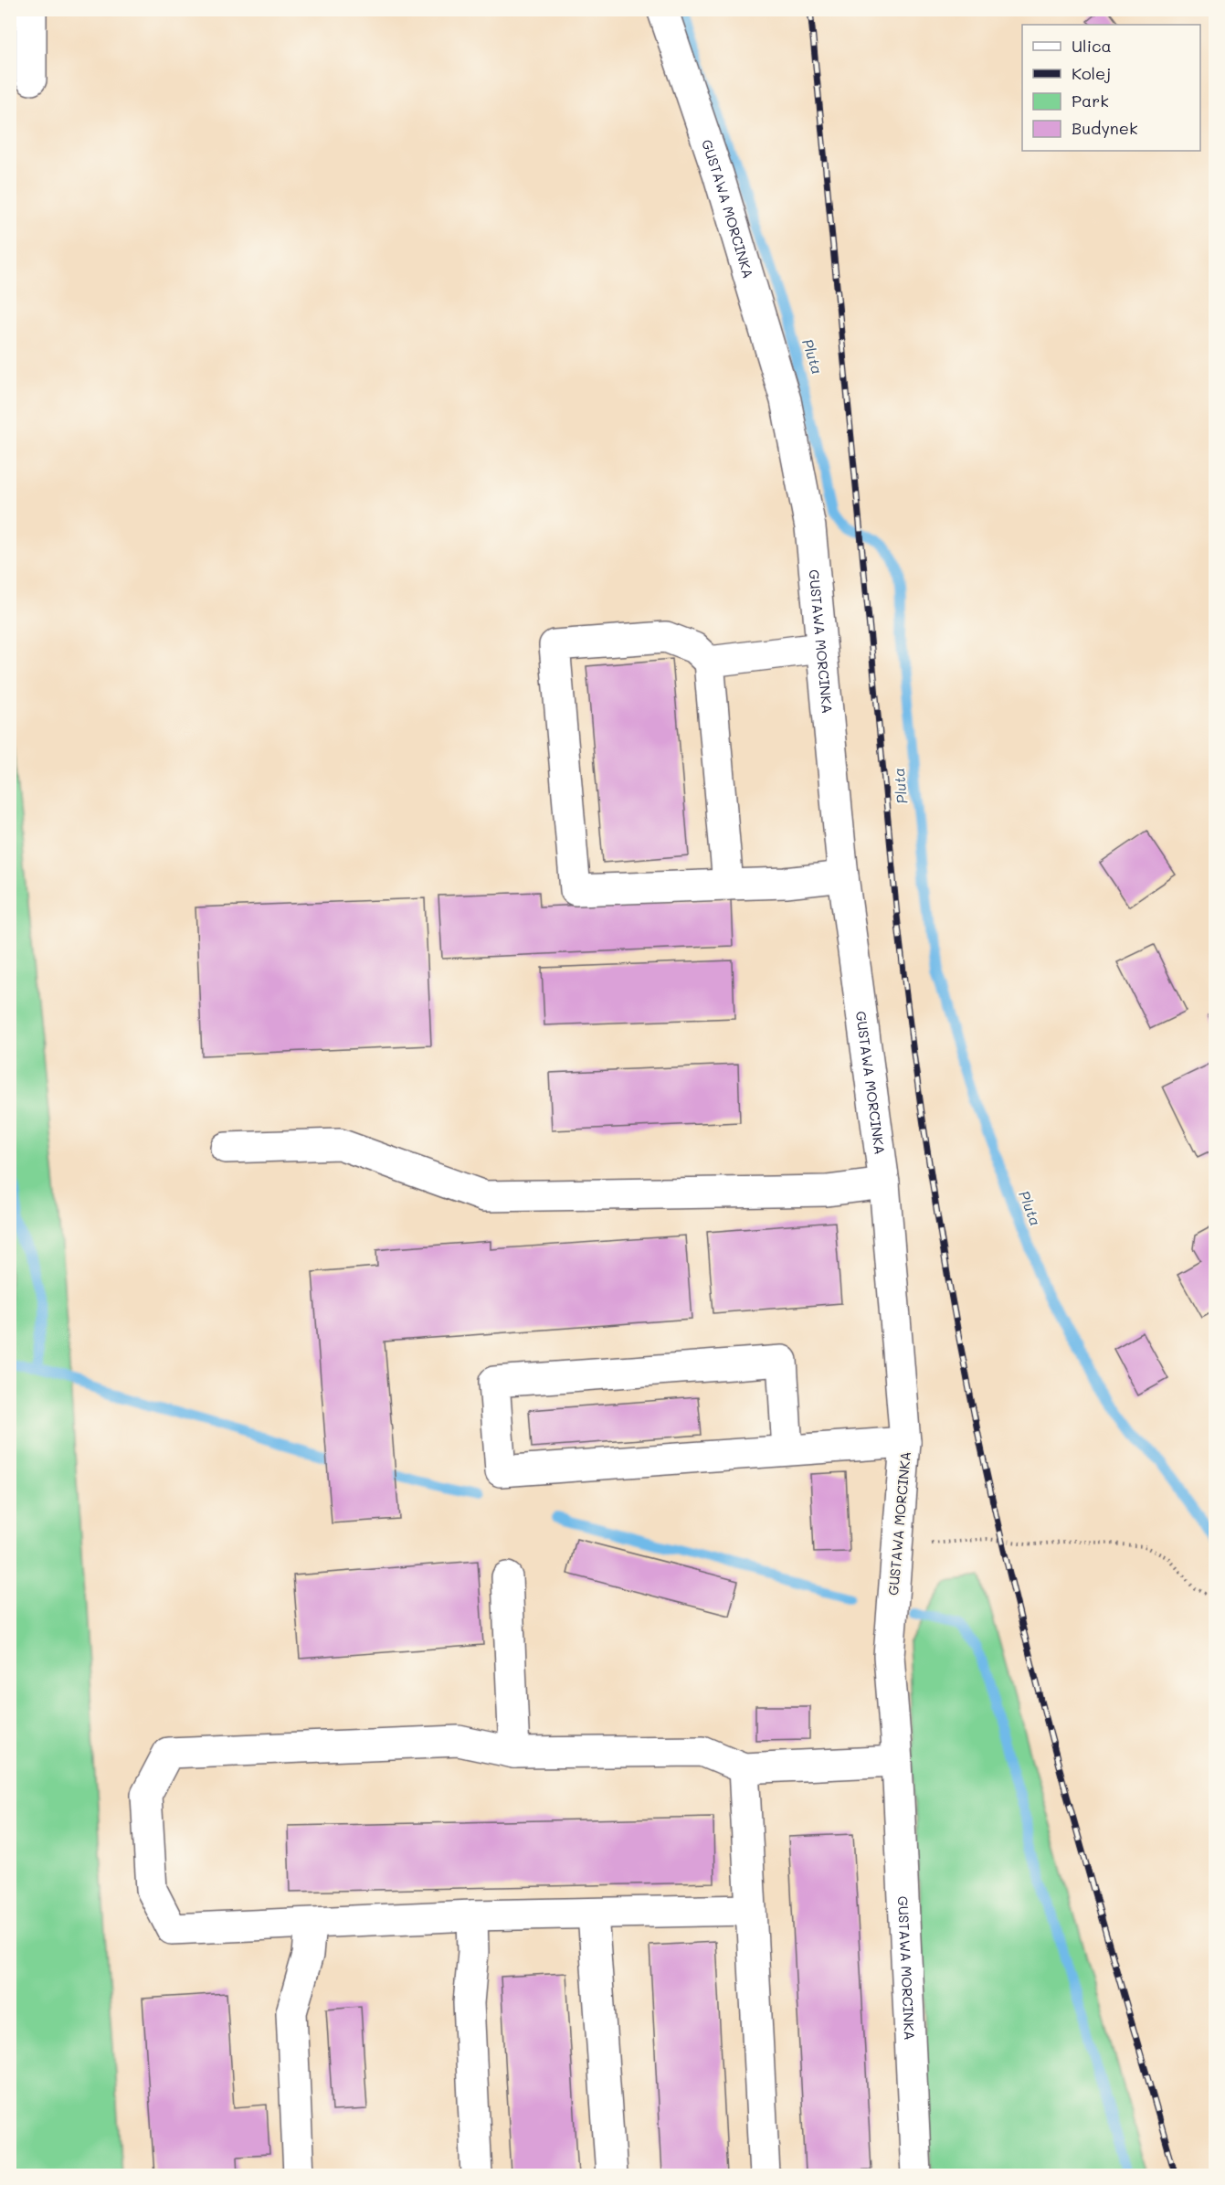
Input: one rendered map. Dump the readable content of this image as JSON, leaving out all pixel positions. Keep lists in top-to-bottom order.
{
  "streets": {
    "street": ["GUSTAWA MORCINKA"]
  },
  "water": ["Pluta"],
  "legend": [
    "Ulica",
    "Kolej",
    "Park",
    "Budynek"
  ]
}
